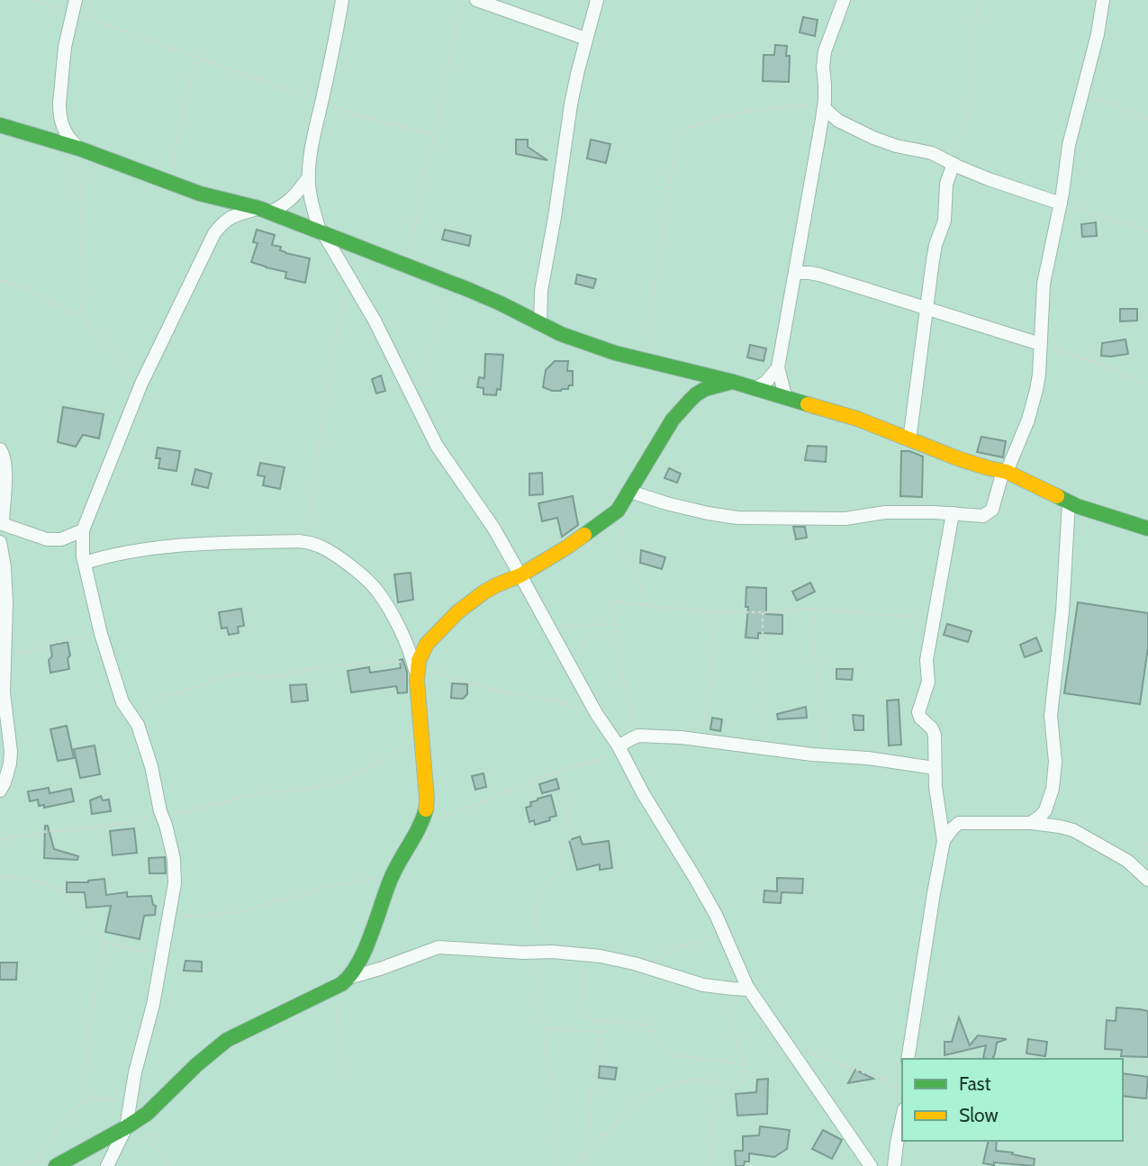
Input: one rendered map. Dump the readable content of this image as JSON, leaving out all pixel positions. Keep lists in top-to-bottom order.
{
  "legend": ["Fast", "Slow"]
}
